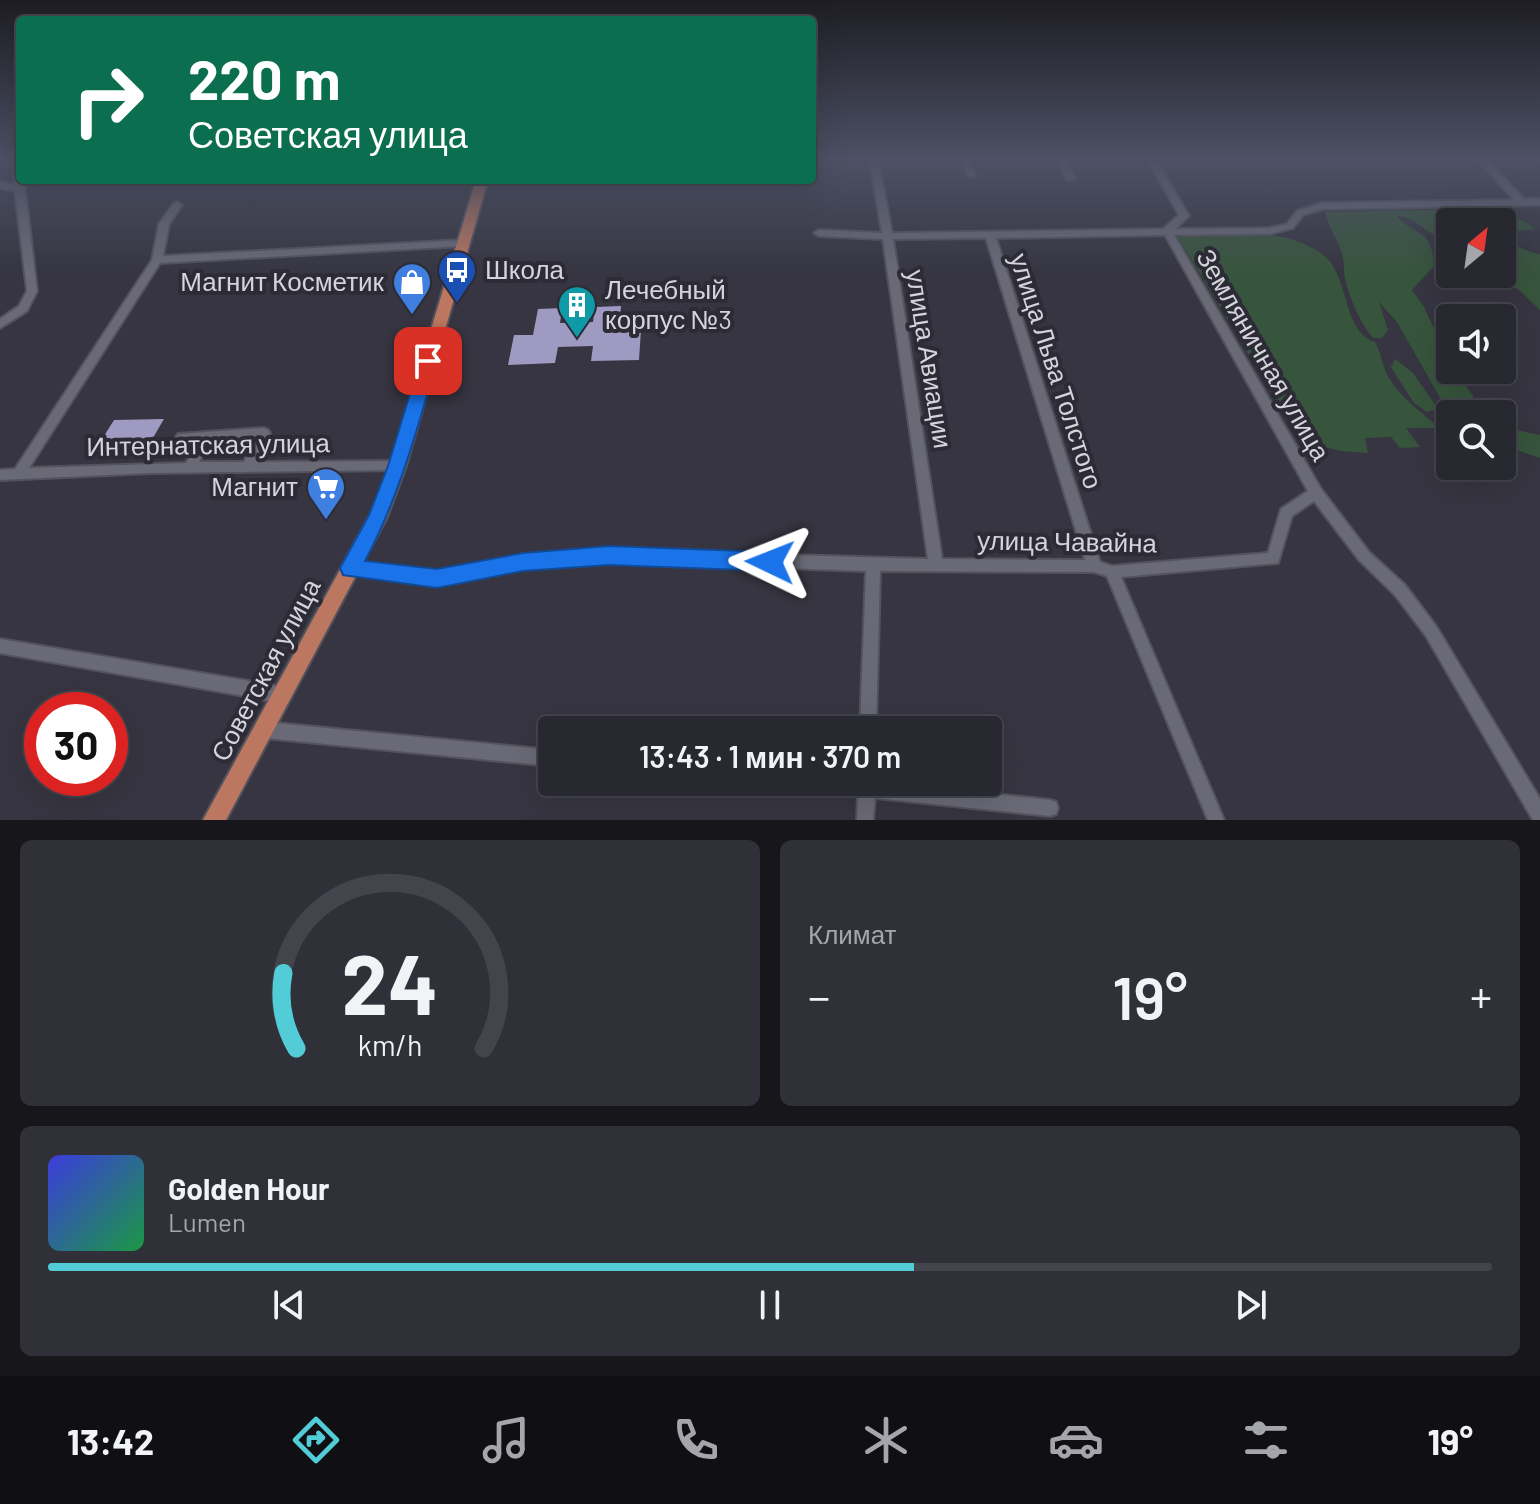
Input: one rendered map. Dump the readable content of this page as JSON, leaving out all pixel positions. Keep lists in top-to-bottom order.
{
  "streets": {
    "main road": ["Советская улица"],
    "street": [
      "Земляничная улица",
      "улица Авиации",
      "улица Льва Толстого",
      "Интернатская улица",
      "улица Чавайна"
    ]
  },
  "crossings": [
    ["Земляничная улица", "улица Чавайна"],
    ["улица Авиации", "улица Чавайна"],
    ["улица Льва Толстого", "улица Чавайна"],
    ["Интернатская улица", "Советская улица"],
    ["улица Чавайна", "Советская улица"]
  ],
  "places": {
    "bus stop": ["Школа"],
    "shop": ["Магнит Косметик"],
    "building": ["Лечебный корпус №3"],
    "supermarket": ["Магнит"]
  },
  "north": "top right",
  "page": {
    "turn": ["220 m", "Советская улица"],
    "limit": "30",
    "trip": "13:43 · 1 мин · 370 m",
    "tile": "Климат",
    "heat": ["−", "19°", "+"],
    "song": ["Golden Hour", "Lumen"],
    "tabs": ["13:42", "19°"],
    "gauge": ["24", "km/h"]
  }
}
